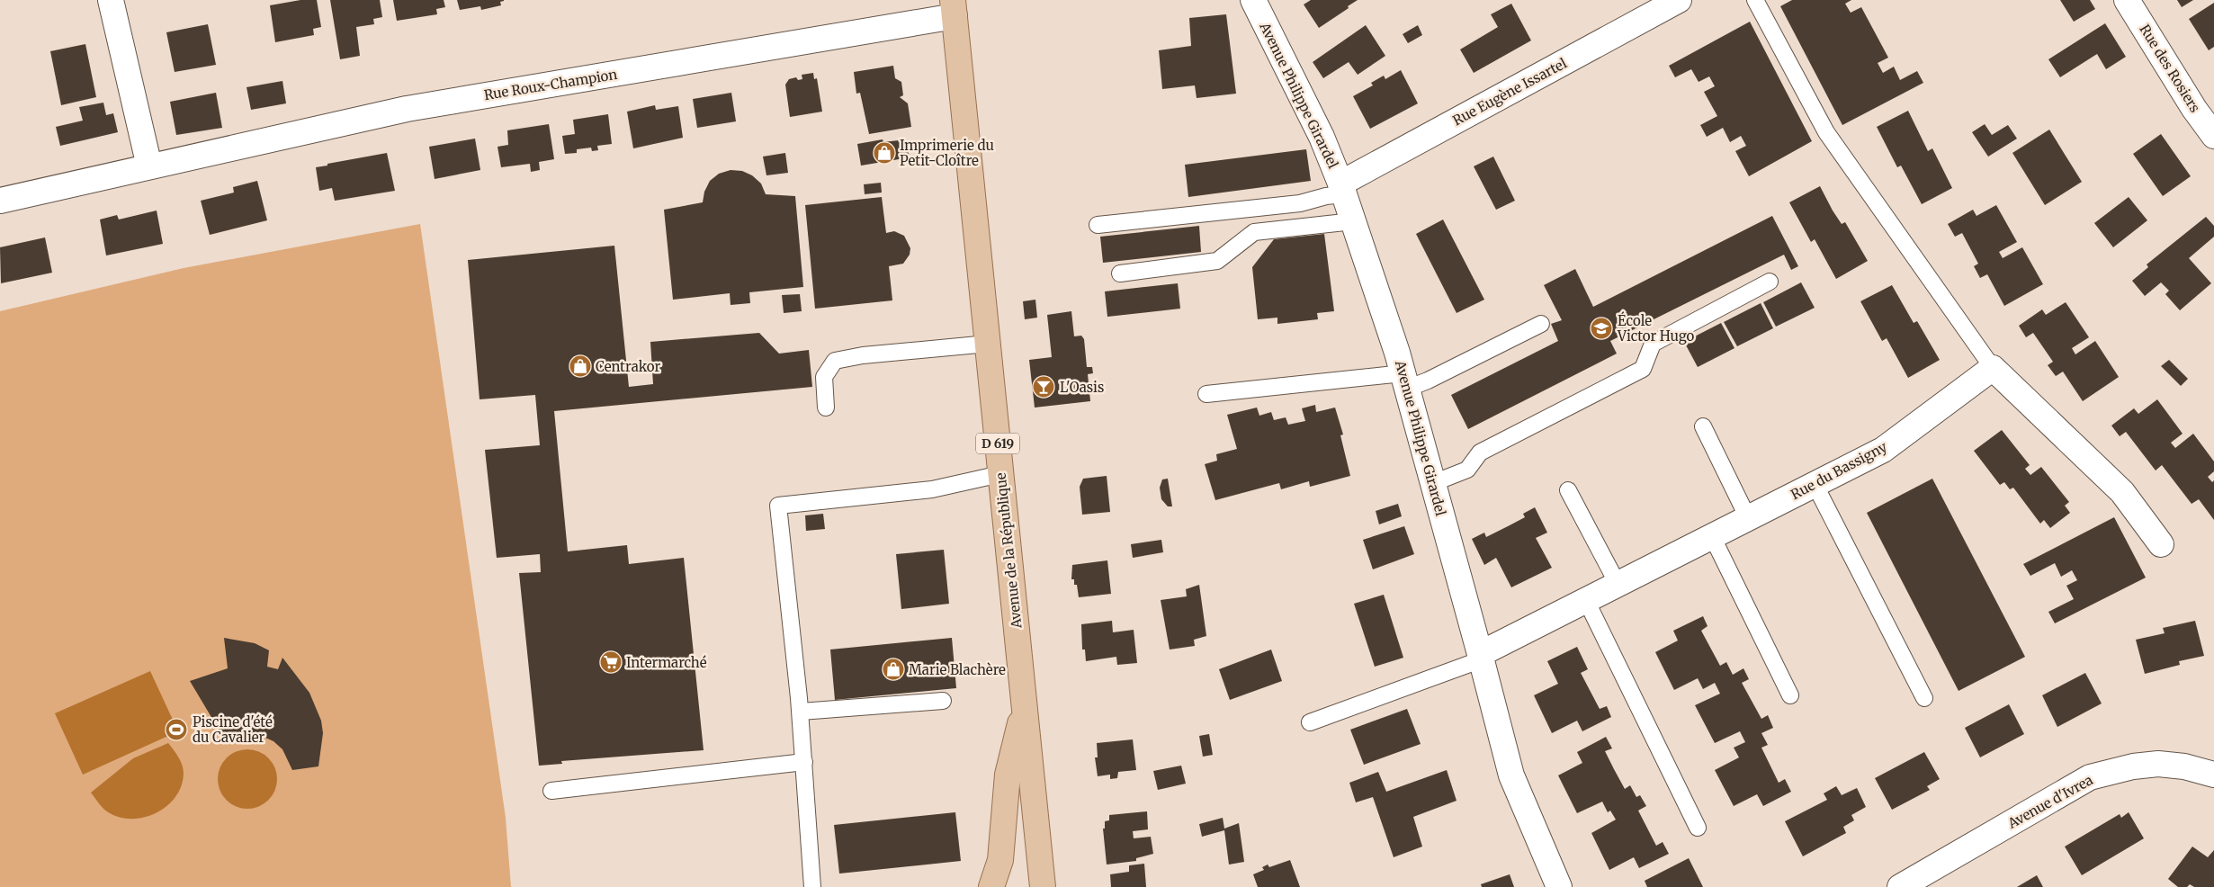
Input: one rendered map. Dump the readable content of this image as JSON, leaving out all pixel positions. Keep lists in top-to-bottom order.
{
  "streets": {
    "main road": ["D 619", "Avenue de la République"],
    "street": [
      "Rue des Rosiers",
      "Rue Roux-Champion",
      "Rue Eugène Issartel",
      "Avenue Philippe Girardel",
      "Rue du Bassigny",
      "Avenue d'Ivrea"
    ]
  },
  "crossings": [
    ["Rue Roux-Champion", "Avenue de la République"],
    ["Rue Eugène Issartel", "Avenue Philippe Girardel"],
    ["Avenue Philippe Girardel", "Rue du Bassigny"]
  ],
  "places": {
    "shop": ["Imprimerie du Petit-Cloître", "Centrakor", "Marie Blachère"],
    "school or university": ["École Victor Hugo"],
    "bar": ["L'Oasis"],
    "supermarket": ["Intermarché"],
    "sports": ["Piscine d'été du Cavalier"]
  }
}
